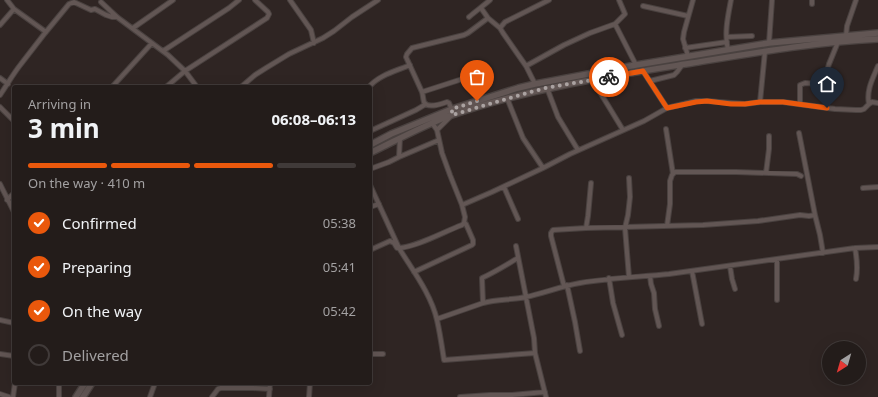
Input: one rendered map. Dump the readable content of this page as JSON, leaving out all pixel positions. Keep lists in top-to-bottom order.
{
  "north": "bottom left",
  "page": {
    "heading": ["3 min", "Arriving in", "06:08–06:13"],
    "bar": "On the way · 410 m",
    "list": [
      ["Confirmed", "05:38"],
      ["Preparing", "05:41"],
      ["On the way", "05:42"],
      "Delivered"
    ]
  }
}
